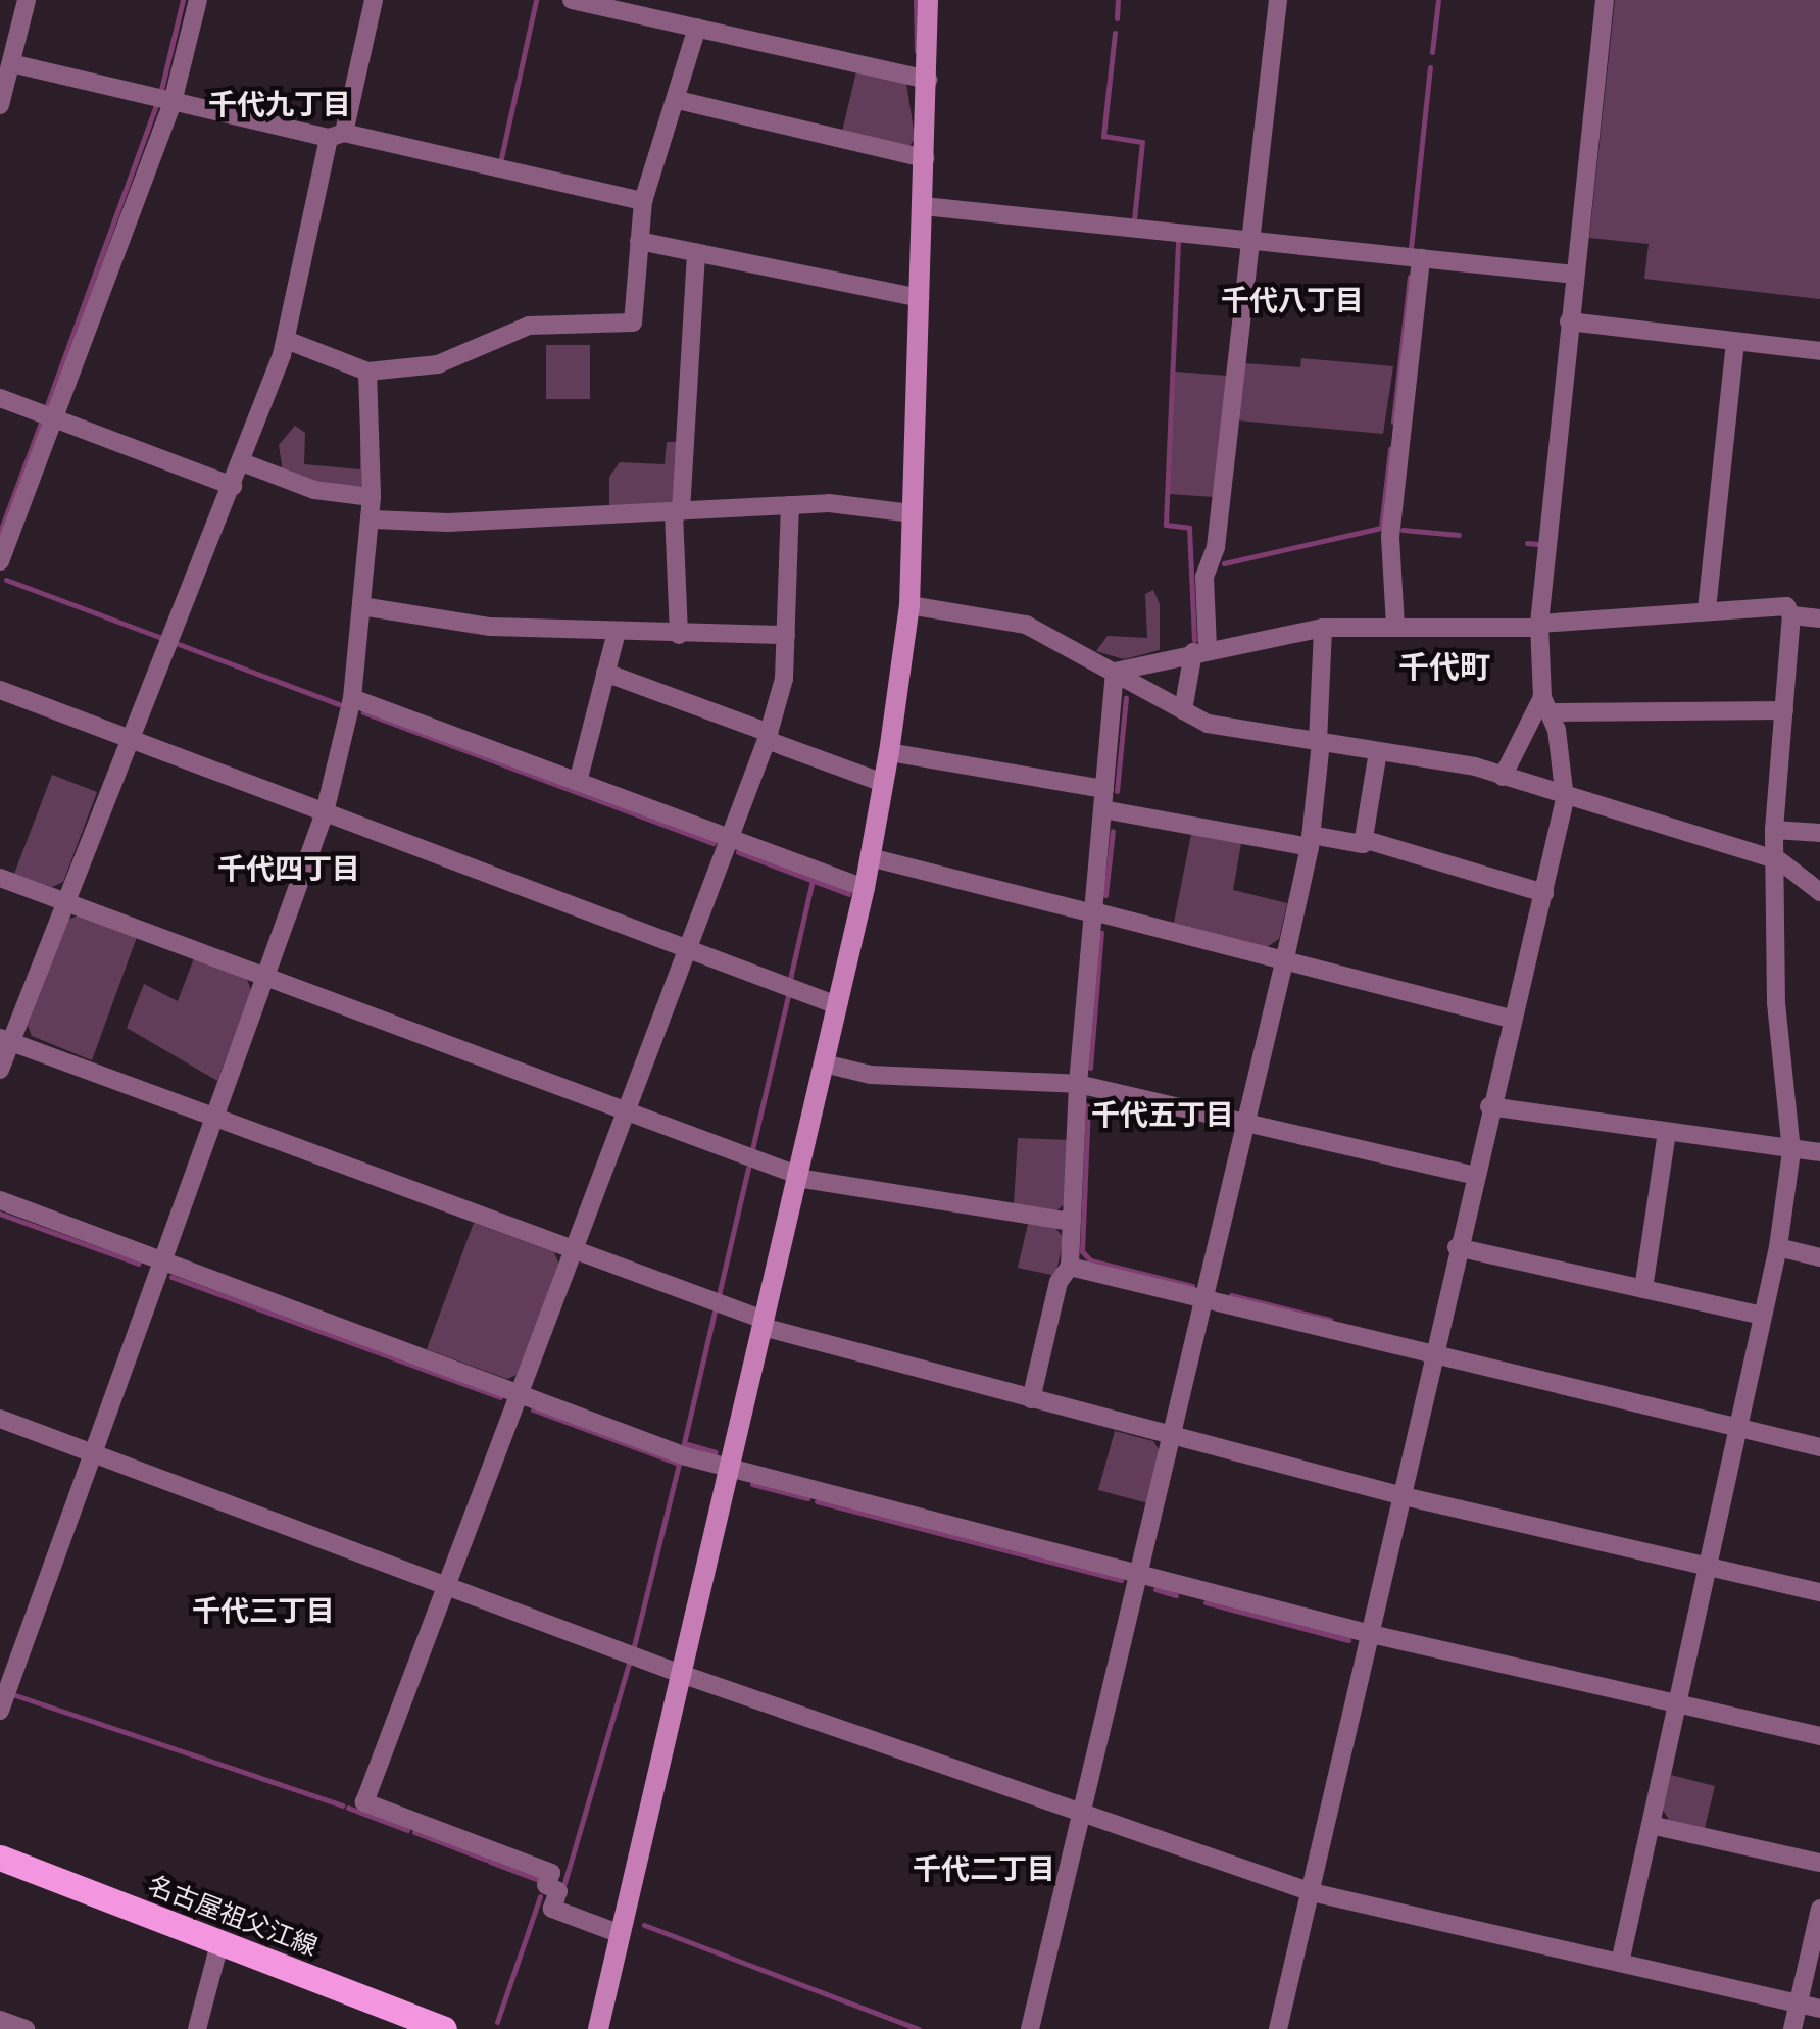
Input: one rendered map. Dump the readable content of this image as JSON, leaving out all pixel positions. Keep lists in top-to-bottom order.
{
  "streets": {
    "main road": ["名古屋祖父江線"]
  },
  "districts": [
    "千代九丁目",
    "千代八丁目",
    "千代町",
    "千代四丁目",
    "千代五丁目",
    "千代三丁目",
    "千代二丁目"
  ]
}
